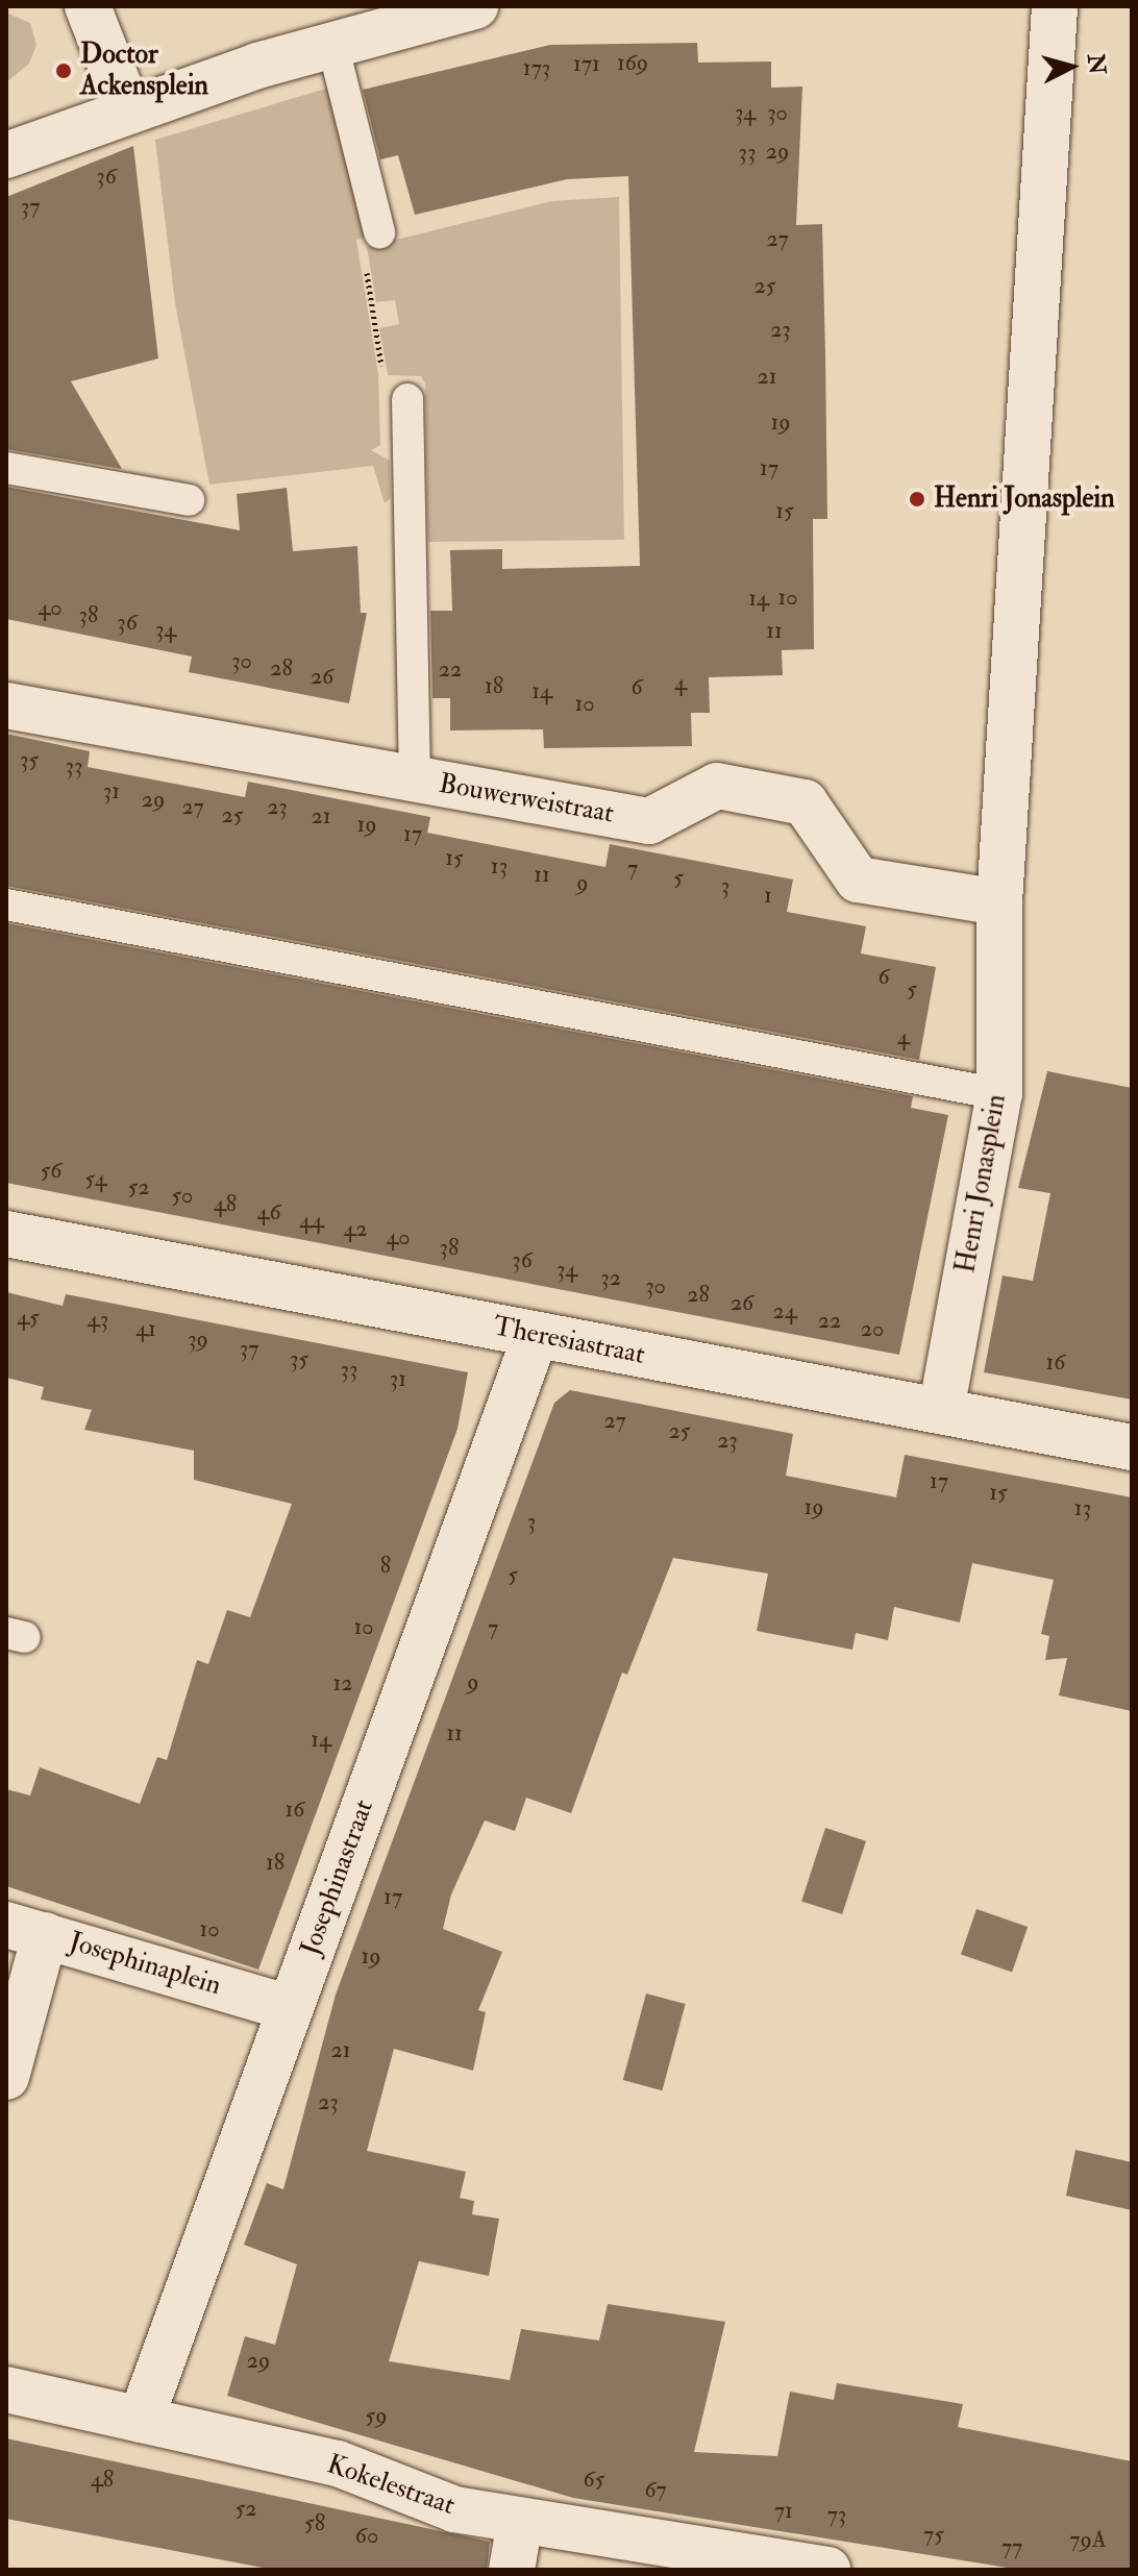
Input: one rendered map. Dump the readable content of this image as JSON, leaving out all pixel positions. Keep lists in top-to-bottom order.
{
  "streets": {
    "street": [
      "Bouwerweistraat",
      "Henri Jonasplein",
      "Theresiastraat",
      "Josephinastraat",
      "Josephinaplein",
      "Kokelestraat"
    ]
  },
  "crossings": [
    ["Bouwerweistraat", "Henri Jonasplein"],
    ["Henri Jonasplein", "Theresiastraat"],
    ["Theresiastraat", "Josephinastraat"],
    ["Josephinastraat", "Josephinaplein"],
    ["Josephinastraat", "Kokelestraat"]
  ],
  "places": ["Doctor Ackensplein", "Henri Jonasplein"],
  "house_numbers": [
    "169",
    "171",
    "173",
    "34",
    "30",
    "29",
    "33",
    "36",
    "37",
    "27",
    "25",
    "23",
    "21",
    "19",
    "17",
    "15",
    "10",
    "14",
    "40",
    "38",
    "36",
    "34",
    "11",
    "30",
    "28",
    "22",
    "26",
    "4",
    "18",
    "6",
    "14",
    "10",
    "35",
    "33",
    "31",
    "29",
    "27",
    "23",
    "25",
    "21",
    "19",
    "17",
    "15",
    "13",
    "7",
    "11",
    "5",
    "9",
    "3",
    "1",
    "6",
    "5",
    "4",
    "56",
    "54",
    "52",
    "50",
    "48",
    "46",
    "44",
    "42",
    "40",
    "38",
    "36",
    "34",
    "32",
    "30",
    "28",
    "26",
    "24",
    "45",
    "43",
    "22",
    "41",
    "20",
    "39",
    "37",
    "35",
    "16",
    "33",
    "31",
    "27",
    "25",
    "23",
    "17",
    "15",
    "19",
    "13",
    "3",
    "8",
    "5",
    "10",
    "7",
    "9",
    "12",
    "11",
    "14",
    "16",
    "18",
    "17",
    "10",
    "19",
    "21",
    "23",
    "29",
    "59",
    "48",
    "65",
    "67",
    "52",
    "71",
    "73",
    "58",
    "75",
    "60",
    "79A",
    "77"
  ],
  "north": "right"
}
